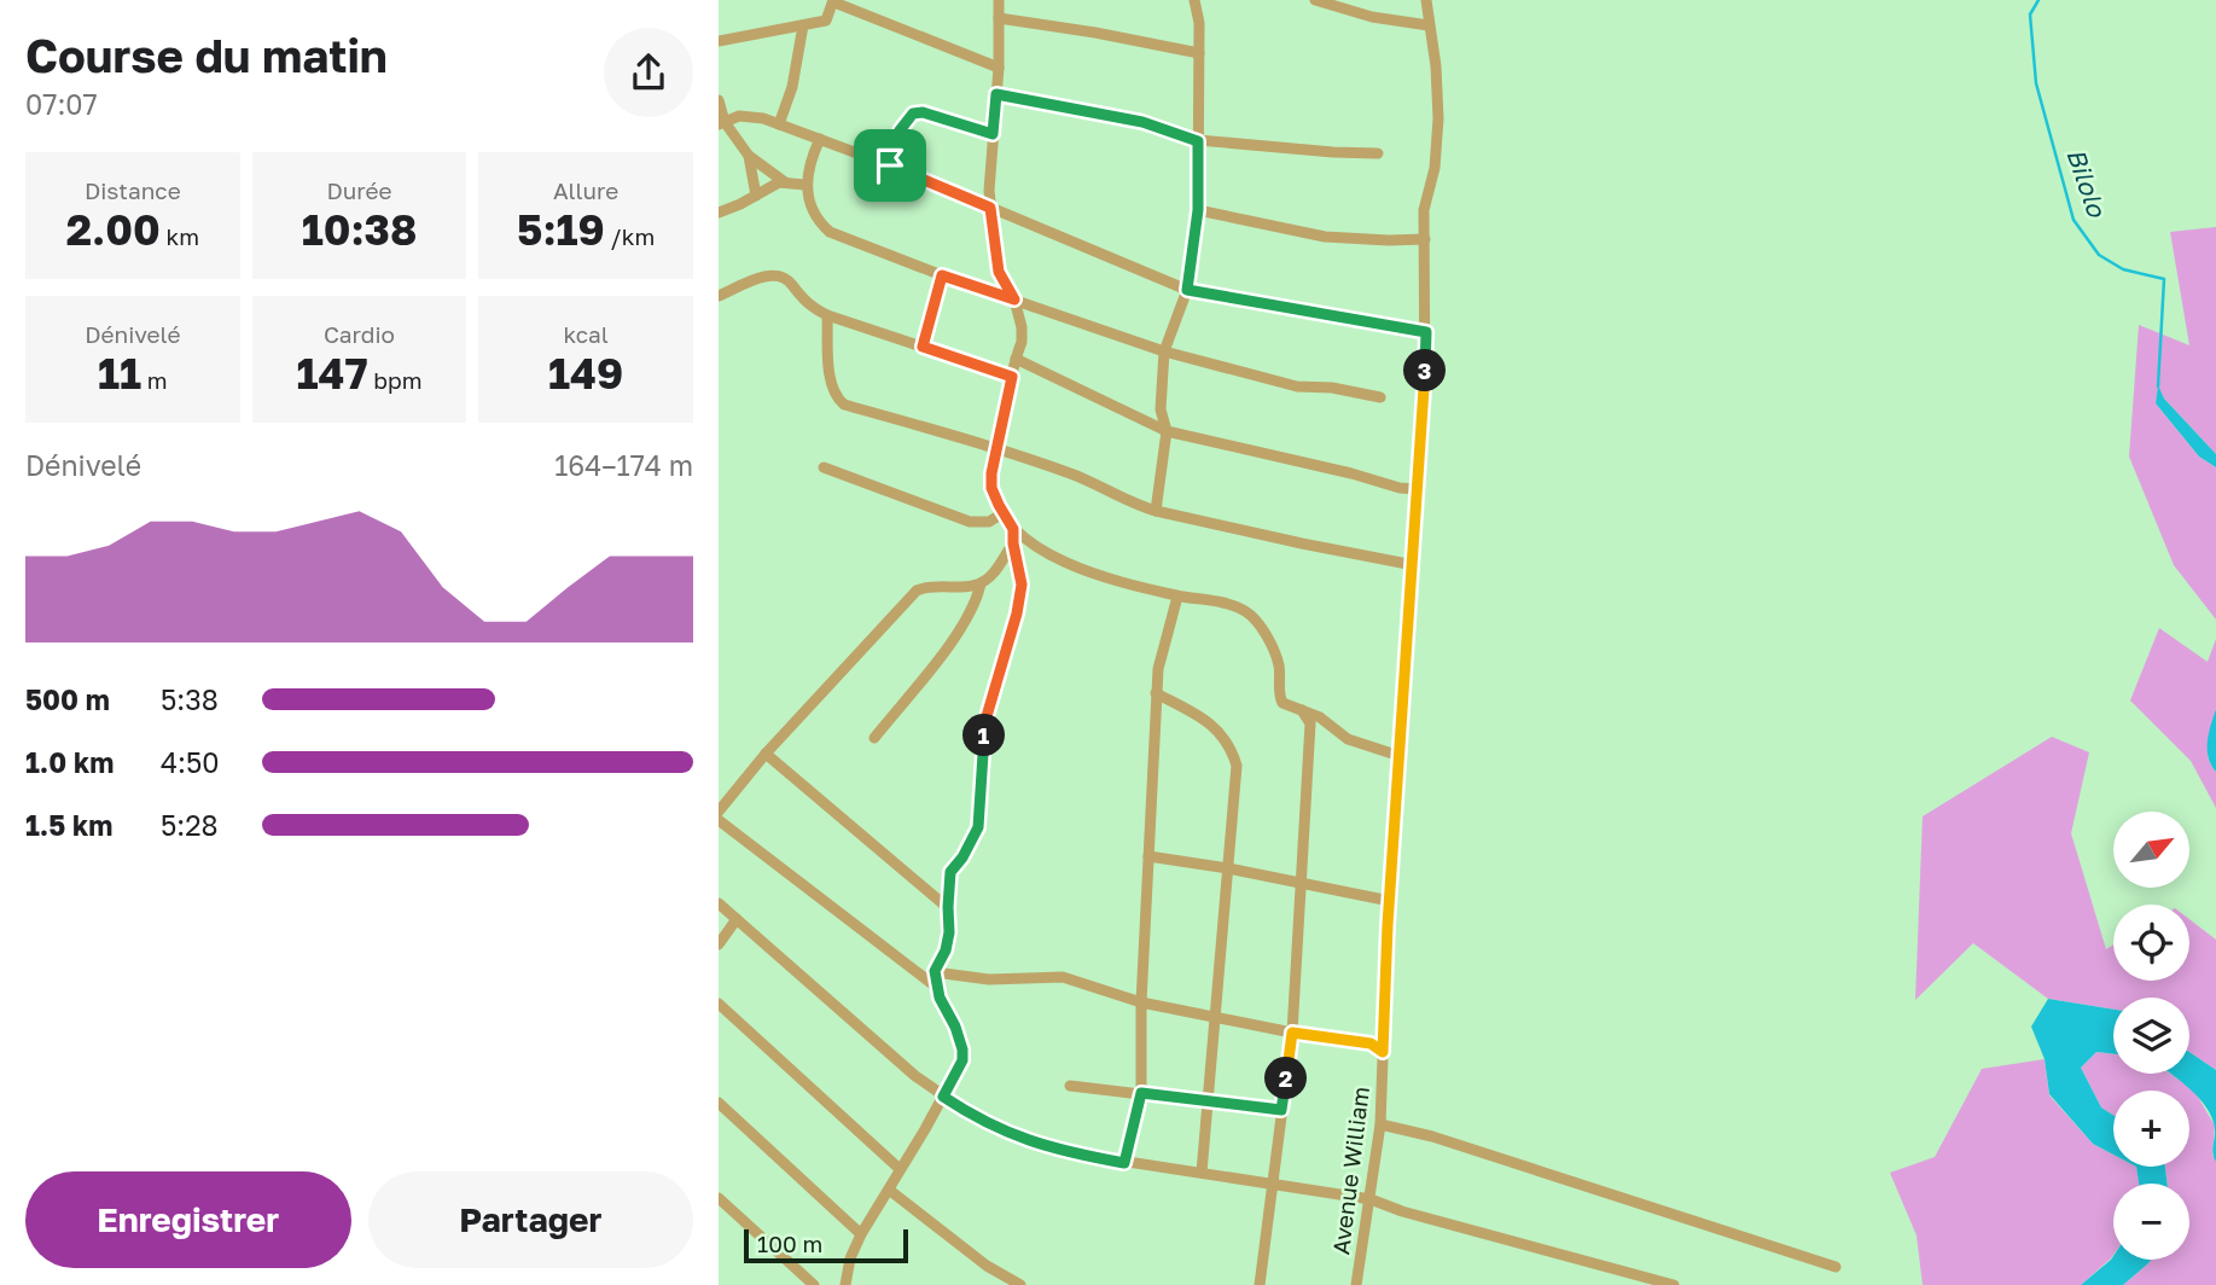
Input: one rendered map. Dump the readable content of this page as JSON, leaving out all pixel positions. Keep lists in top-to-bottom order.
{
  "streets": {
    "street": ["Avenue William"]
  },
  "water": ["Bilolo"],
  "scale_bar": "100 m",
  "north": "top right",
  "page": {
    "heading": ["Course du matin", "07:07"],
    "stats": [
      ["Distance", "2.00 km"],
      ["Durée", "10:38"],
      ["Allure", "5:19 /km"],
      ["Dénivelé", "11 m"],
      ["Cardio", "147 bpm"],
      ["kcal", "149"]
    ],
    "pins": ["3", "1", "2"],
    "chart": ["Dénivelé", "164–174 m"],
    "list": [
      {
        "name": "500 m",
        "note": "5:38"
      },
      {
        "name": "1.0 km",
        "note": "4:50"
      },
      {
        "name": "1.5 km",
        "note": "5:28"
      }
    ],
    "map_buttons": ["+", "−"],
    "buttons": ["Enregistrer", "Partager"],
    "scale": "100 m"
  }
}
